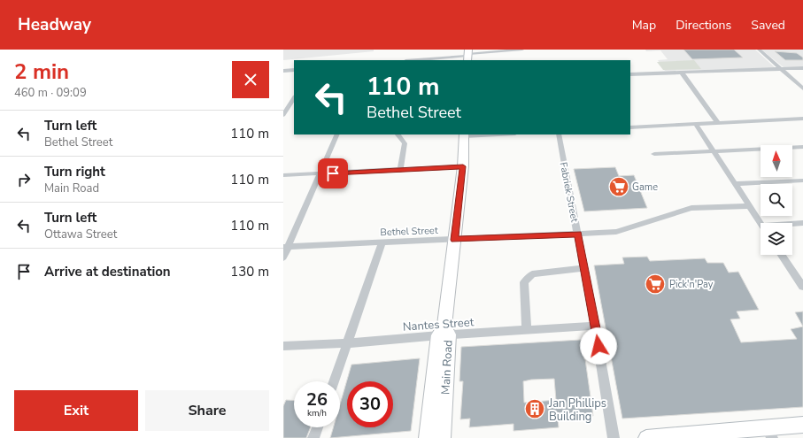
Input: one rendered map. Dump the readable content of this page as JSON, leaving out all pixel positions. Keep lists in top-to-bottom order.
{
  "streets": {
    "main road": ["Main Road"],
    "street": ["Fabriek Street", "Bethel Street", "Nantes Street"]
  },
  "crossings": [
    ["Fabriek Street", "Bethel Street"],
    ["Fabriek Street", "Nantes Street"],
    ["Nantes Street", "Main Road"]
  ],
  "places": {
    "supermarket": ["Game", "Pick'n'Pay"],
    "building": ["Jan Phillips Building"]
  },
  "north": "top",
  "page": {
    "header": "Headway",
    "nav": ["Map", "Directions", "Saved"],
    "heading": ["2 min", "460 m · 09:09"],
    "turn": ["110 m", "Bethel Street"],
    "list": [
      {
        "name": "Turn left",
        "note": "Bethel Street",
        "value": "110 m"
      },
      {
        "name": "Turn right",
        "note": "Main Road",
        "value": "110 m"
      },
      {
        "name": "Turn left",
        "note": "Ottawa Street",
        "value": "110 m"
      },
      {
        "name": "Arrive at destination",
        "value": "130 m"
      }
    ],
    "speed": "26 km/h",
    "limit": "30",
    "buttons": ["Exit", "Share"]
  }
}
